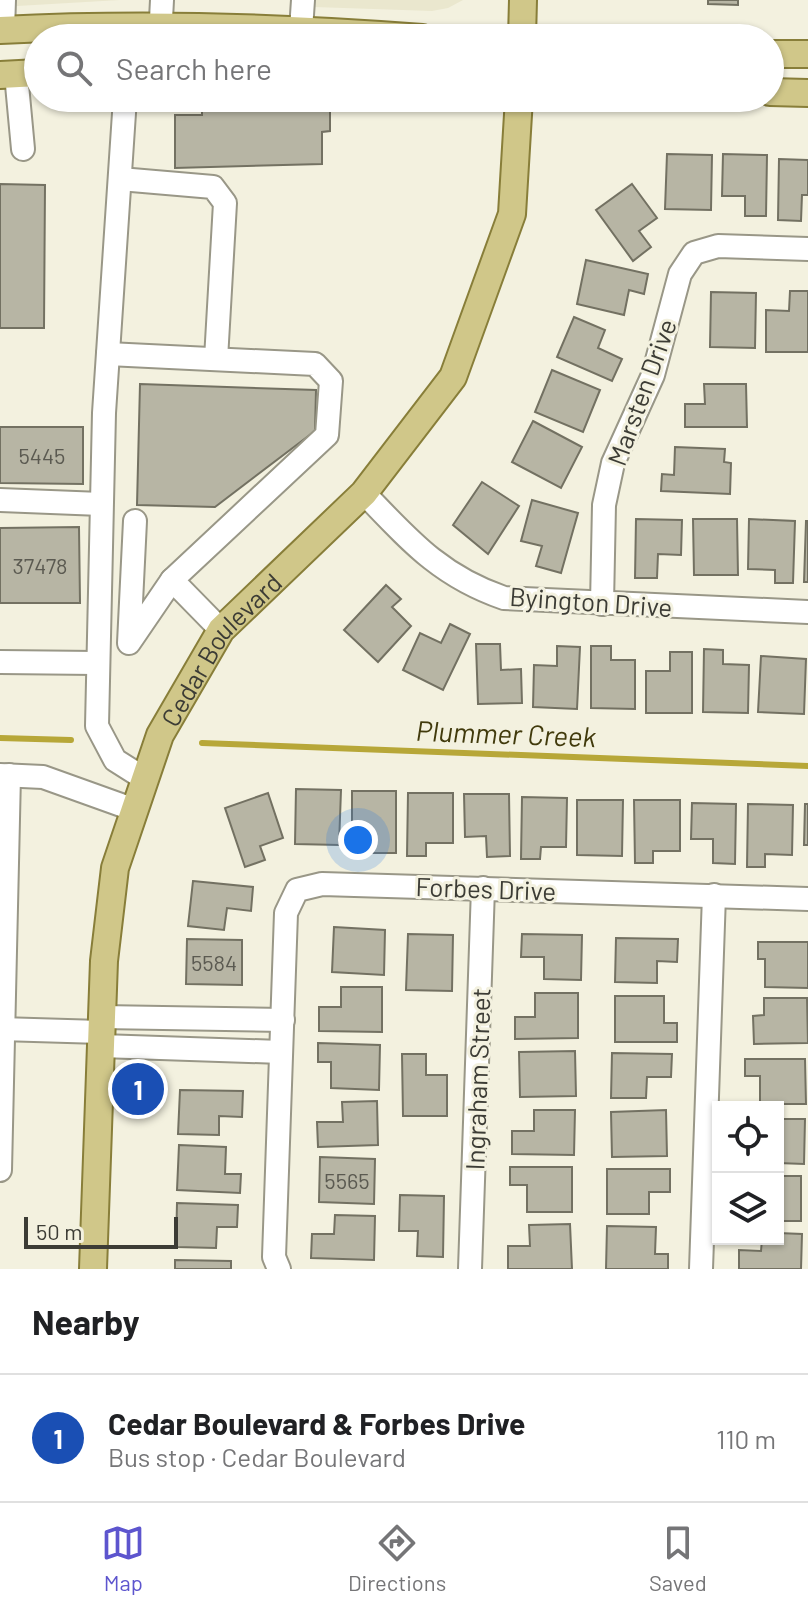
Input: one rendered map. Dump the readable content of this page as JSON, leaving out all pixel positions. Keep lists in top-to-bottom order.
{
  "streets": {
    "main road": ["Cedar Boulevard"],
    "street": [
      "Marsten Drive",
      "Byington Drive",
      "Forbes Drive",
      "Ingraham Street"
    ]
  },
  "crossings": [
    ["Marsten Drive", "Byington Drive"],
    ["Byington Drive", "Cedar Boulevard"],
    ["Forbes Drive", "Ingraham Street"]
  ],
  "water": ["Plummer Creek"],
  "house_numbers": [
    "5445",
    "37478",
    "5584",
    "5565"
  ],
  "scale_bar": "50 m",
  "page": {
    "search": "Search here",
    "pins": "1",
    "scale": "50 m",
    "heading": "Nearby",
    "list": [
      {
        "mark": "1",
        "name": "Cedar Boulevard & Forbes Drive",
        "note": "Bus stop · Cedar Boulevard",
        "value": "110 m"
      }
    ],
    "nav": ["Map", "Directions", "Saved"]
  }
}
